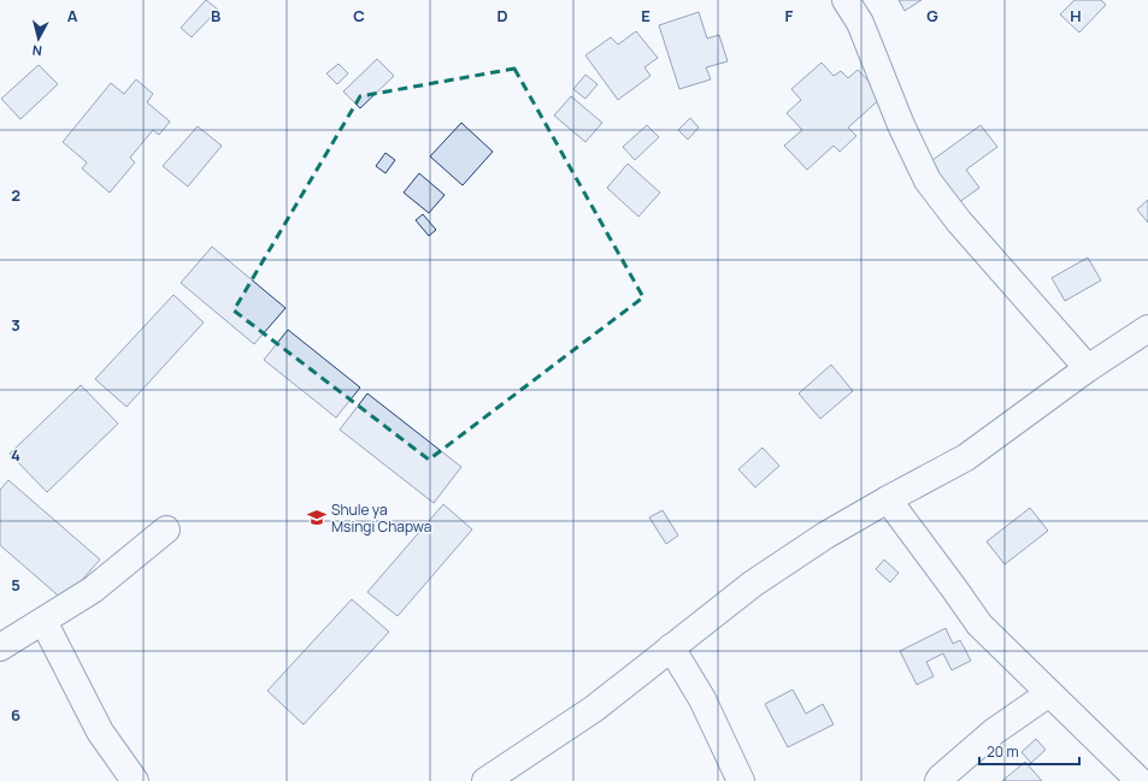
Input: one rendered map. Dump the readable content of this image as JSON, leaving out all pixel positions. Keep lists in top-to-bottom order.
{
  "places": {
    "school or university": ["Shule ya Msingi Chapwa"]
  },
  "scale_bar": "20 m",
  "north": "bottom",
  "grid": {
    "columns": [
      "A",
      "B",
      "C",
      "D",
      "E",
      "F",
      "G",
      "H"
    ],
    "rows": [
      "2",
      "3",
      "4",
      "5",
      "6"
    ]
  }
}
